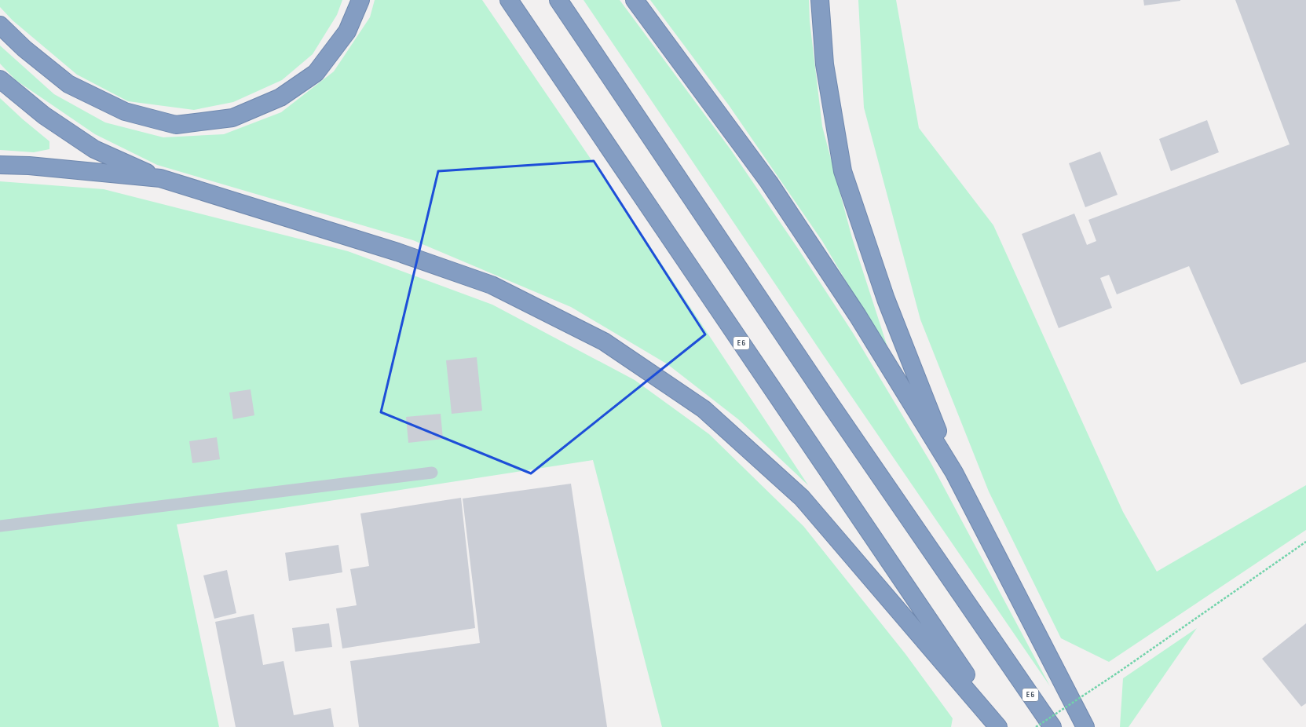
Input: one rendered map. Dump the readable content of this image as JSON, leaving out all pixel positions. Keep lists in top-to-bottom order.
{
  "streets": {
    "highway": ["E 6"]
  }
}
